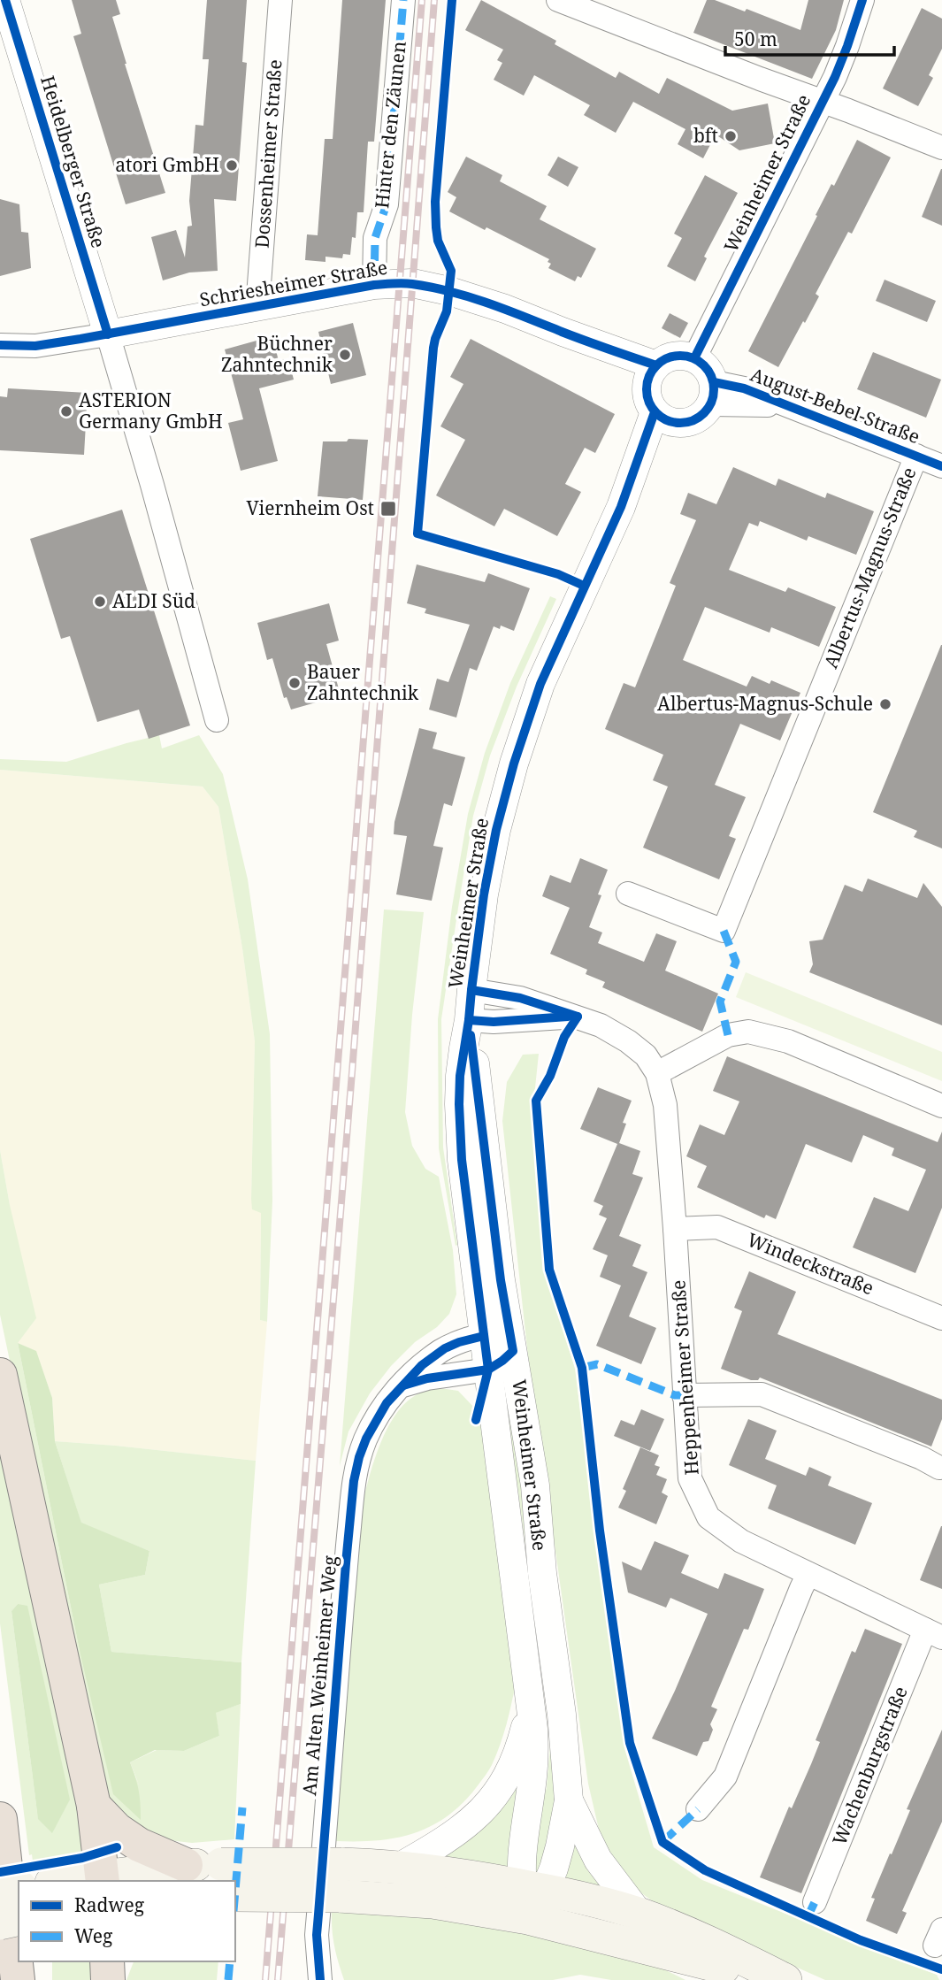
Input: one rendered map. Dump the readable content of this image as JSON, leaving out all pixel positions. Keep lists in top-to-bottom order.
{
  "streets": {
    "street": [
      "Hinter den Zäunen",
      "Dossenheimer Straße",
      "Heidelberger Straße",
      "Weinheimer Straße",
      "Schriesheimer Straße",
      "August-Bebel-Straße",
      "Albertus-Magnus-Straße",
      "Windeckstraße",
      "Heppenheimer Straße",
      "Am Alten Weinheimer Weg",
      "Wachenburgstraße"
    ]
  },
  "crossings": [
    ["Hinter den Zäunen", "Schriesheimer Straße"],
    ["Dossenheimer Straße", "Schriesheimer Straße"],
    ["Heidelberger Straße", "Schriesheimer Straße"],
    ["Weinheimer Straße", "Schriesheimer Straße"],
    ["Weinheimer Straße", "August-Bebel-Straße"],
    ["Weinheimer Straße", "Heppenheimer Straße"],
    ["Weinheimer Straße", "Am Alten Weinheimer Weg"],
    ["Schriesheimer Straße", "August-Bebel-Straße"],
    ["August-Bebel-Straße", "Albertus-Magnus-Straße"],
    ["Windeckstraße", "Heppenheimer Straße"],
    ["Heppenheimer Straße", "Wachenburgstraße"]
  ],
  "places": {
    "other": [
      "bft",
      "atori GmbH",
      "Büchner Zahntechnik",
      "ASTERION Germany GmbH",
      "ALDI Süd",
      "Bauer Zahntechnik",
      "Albertus-Magnus-Schule"
    ],
    "transit": ["Viernheim Ost"]
  },
  "legend": ["Radweg", "Weg"],
  "scale_bar": "50 m"
}
